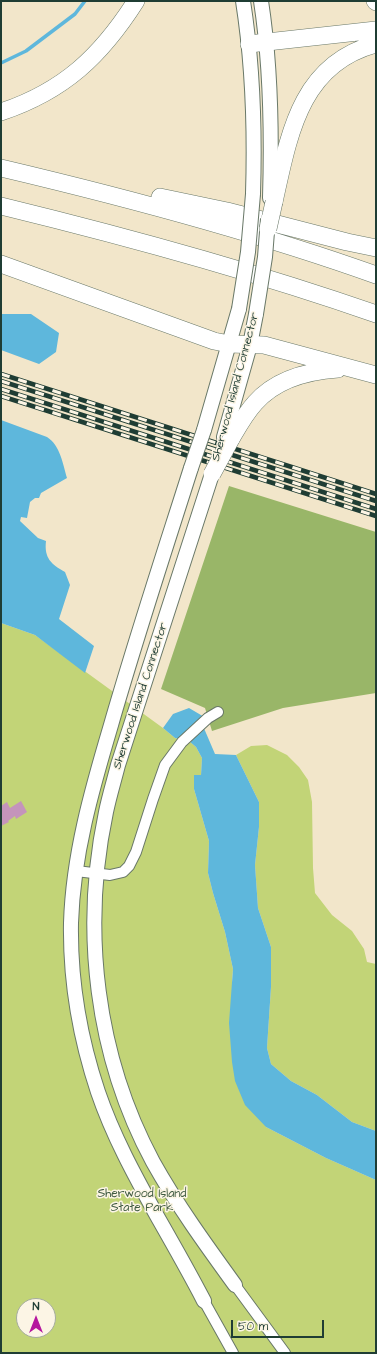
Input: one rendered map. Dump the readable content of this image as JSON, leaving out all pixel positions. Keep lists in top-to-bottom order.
{
  "streets": {
    "street": ["Sherwood Island Connector"]
  },
  "parks": ["Sherwood Island State Park"],
  "scale_bar": "50 m",
  "north": "top"
}
